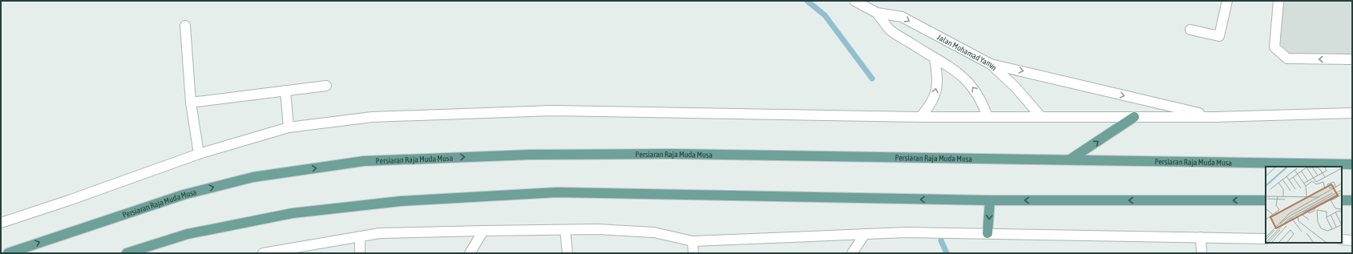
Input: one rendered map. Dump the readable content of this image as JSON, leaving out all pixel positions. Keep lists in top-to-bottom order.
{
  "streets": {
    "main road": ["Persiaran Raja Muda Musa"],
    "street": ["Jalan Mohamad Yamin"]
  }
}
